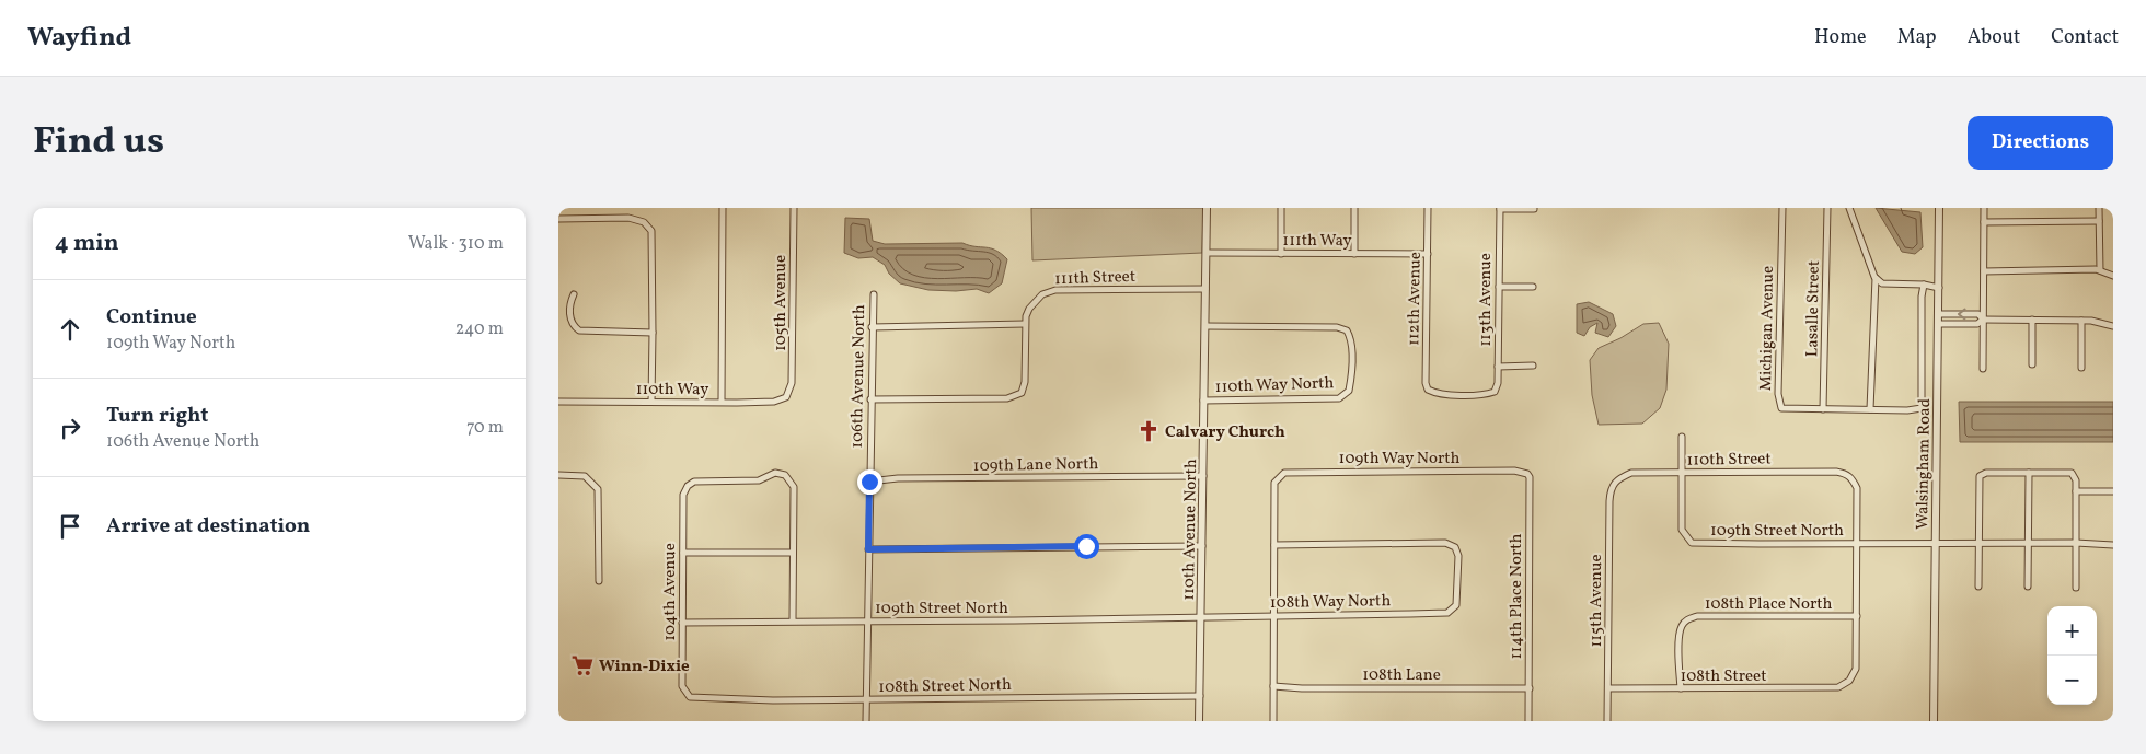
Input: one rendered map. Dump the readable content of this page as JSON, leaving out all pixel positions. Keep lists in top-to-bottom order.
{
  "streets": {
    "street": [
      "111th Way",
      "111th Street",
      "112th Avenue",
      "113th Avenue",
      "105th Avenue",
      "Lasalle Street",
      "Michigan Avenue",
      "106th Avenue North",
      "110th Way North",
      "110th Way",
      "109th Way North",
      "110th Street",
      "109th Lane North",
      "Walsingham Road",
      "110th Avenue North",
      "109th Street North",
      "104th Avenue",
      "114th Place North",
      "108th Way North",
      "115th Avenue",
      "108th Place North",
      "108th Lane",
      "108th Street",
      "108th Street North"
    ]
  },
  "crossings": [
    ["111th Way", "112th Avenue"],
    ["111th Way", "110th Avenue North"],
    ["111th Street", "110th Avenue North"],
    ["112th Avenue", "113th Avenue"],
    ["105th Avenue", "110th Way"],
    ["Lasalle Street", "Michigan Avenue"],
    ["106th Avenue North", "109th Lane North"],
    ["106th Avenue North", "109th Street North"],
    ["106th Avenue North", "108th Street North"],
    ["110th Way North", "110th Avenue North"],
    ["109th Way North", "114th Place North"],
    ["109th Way North", "108th Way North"],
    ["110th Street", "109th Street North"],
    ["110th Street", "115th Avenue"],
    ["109th Lane North", "110th Avenue North"],
    ["Walsingham Road", "109th Street North"],
    ["110th Avenue North", "109th Street North"],
    ["110th Avenue North", "108th Way North"],
    ["110th Avenue North", "108th Street North"],
    ["109th Street North", "104th Avenue"],
    ["109th Street North", "108th Way North"],
    ["104th Avenue", "108th Street North"],
    ["114th Place North", "108th Lane"],
    ["115th Avenue", "108th Street"],
    ["108th Place North", "108th Street"]
  ],
  "places": {
    "church": ["Calvary Church"],
    "supermarket": ["Winn-Dixie"]
  },
  "page": {
    "header": "Wayfind",
    "nav": [
      "Home",
      "Map",
      "About",
      "Contact"
    ],
    "title": "Find us",
    "buttons": "Directions",
    "heading": ["4 min", "Walk · 310 m"],
    "list": [
      ["Continue", "109th Way North", "240 m"],
      ["Turn right", "106th Avenue North", "70 m"],
      "Arrive at destination"
    ],
    "map_buttons": ["+", "−"]
  }
}
